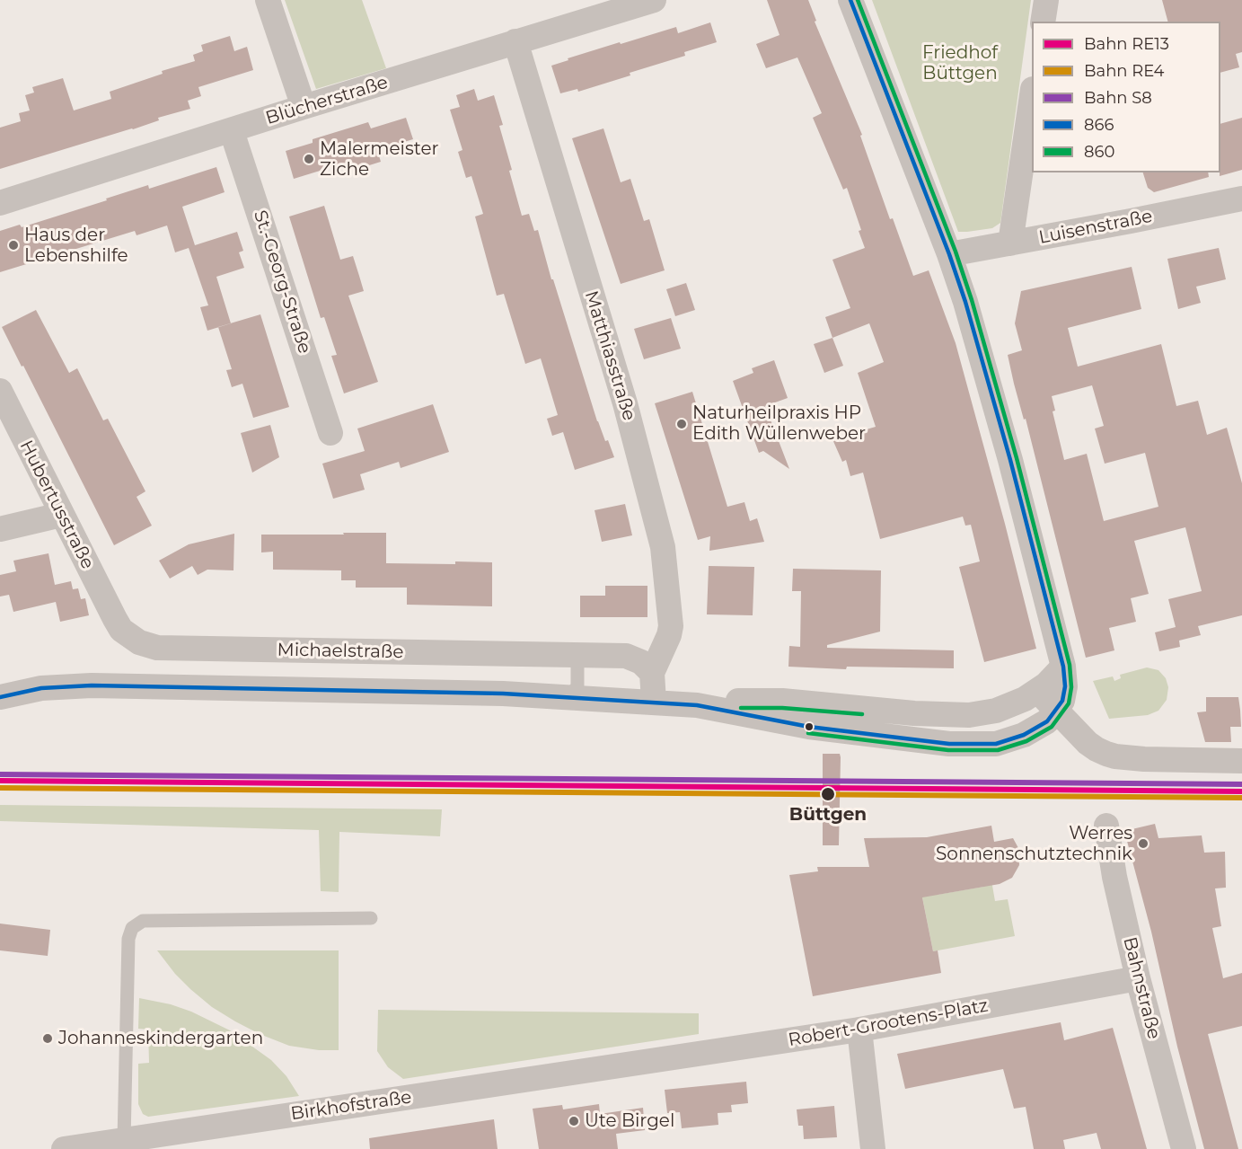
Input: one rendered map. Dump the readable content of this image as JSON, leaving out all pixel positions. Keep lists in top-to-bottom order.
{
  "streets": {
    "street": [
      "Blücherstraße",
      "Luisenstraße",
      "St.-Georg-Straße",
      "Matthiasstraße",
      "Hubertusstraße",
      "Michaelstraße",
      "Bahnstraße",
      "Robert-Grootens-Platz",
      "Birkhofstraße"
    ]
  },
  "crossings": [
    ["Blücherstraße", "St.-Georg-Straße"],
    ["Blücherstraße", "Matthiasstraße"],
    ["Matthiasstraße", "Michaelstraße"],
    ["Hubertusstraße", "Michaelstraße"],
    ["Bahnstraße", "Robert-Grootens-Platz"],
    ["Robert-Grootens-Platz", "Birkhofstraße"]
  ],
  "parks": ["Friedhof Büttgen"],
  "places": [
    "Malermeister Ziche",
    "Haus der Lebenshilfe",
    "Naturheilpraxis HP Edith Wüllenweber",
    "Büttgen",
    "Werres Sonnenschutztechnik",
    "Johanneskindergarten",
    "Ute Birgel"
  ],
  "lines": [
    "transit line 866",
    "transit line 860",
    "rail line S8",
    "rail line RE13",
    "rail line RE4"
  ],
  "legend": [
    "Bahn RE13",
    "Bahn RE4",
    "Bahn S8",
    "866",
    "860"
  ]
}
